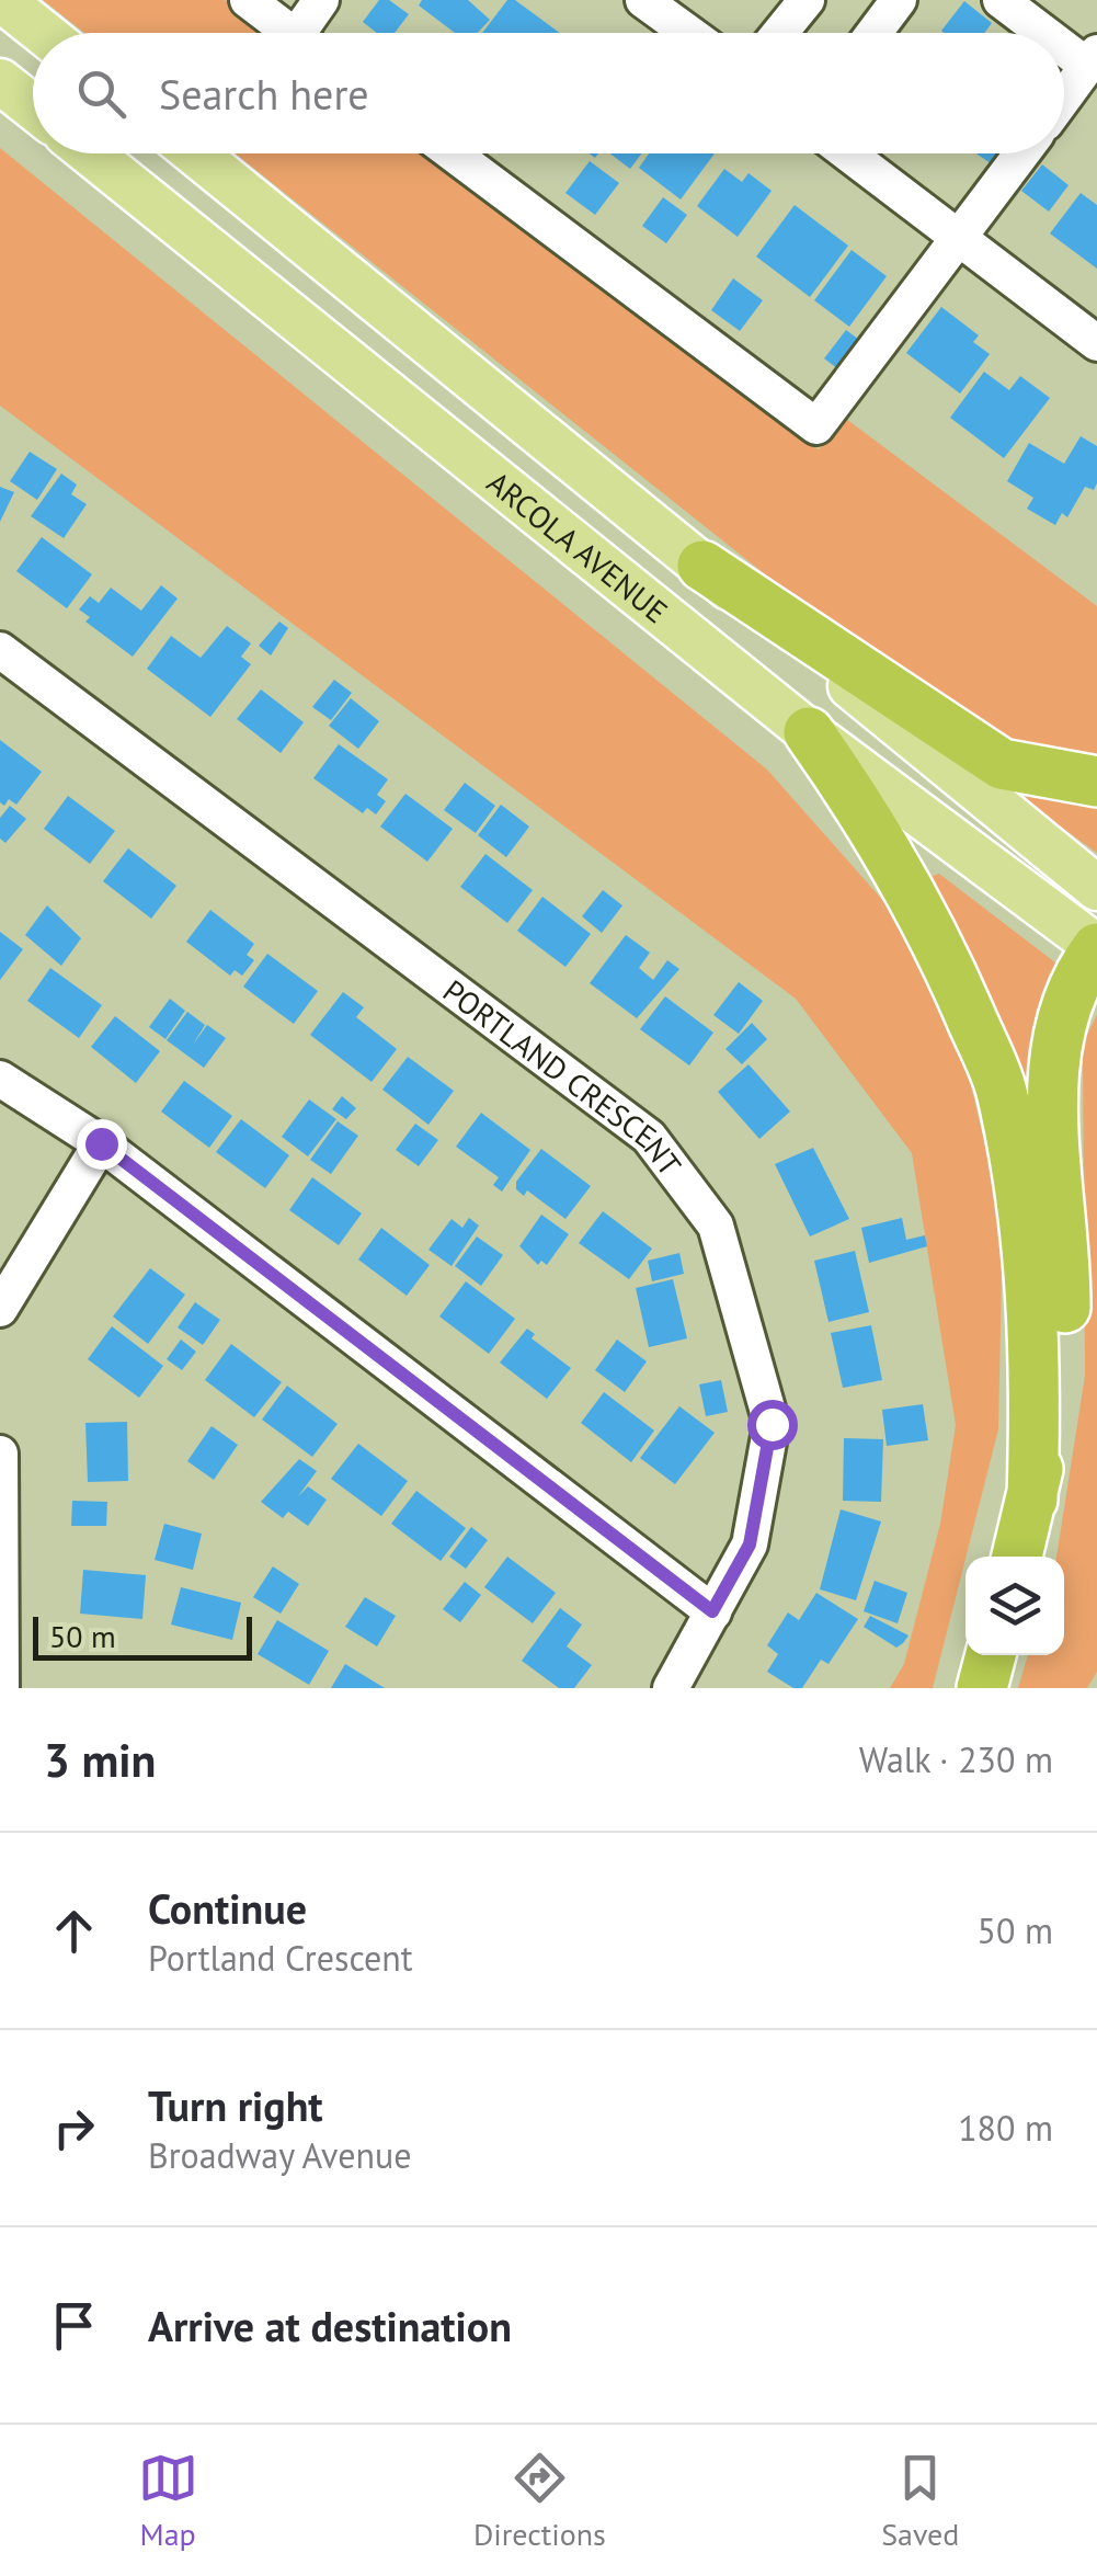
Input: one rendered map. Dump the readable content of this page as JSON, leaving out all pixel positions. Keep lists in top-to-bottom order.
{
  "streets": {
    "main road": ["ARCOLA AVENUE"],
    "street": ["PORTLAND CRESCENT"]
  },
  "scale_bar": "50 m",
  "page": {
    "search": "Search here",
    "scale": "50 m",
    "heading": ["3 min", "Walk · 230 m"],
    "list": [
      ["Continue", "Portland Crescent", "50 m"],
      ["Turn right", "Broadway Avenue", "180 m"],
      "Arrive at destination"
    ],
    "nav": ["Map", "Directions", "Saved"]
  }
}
